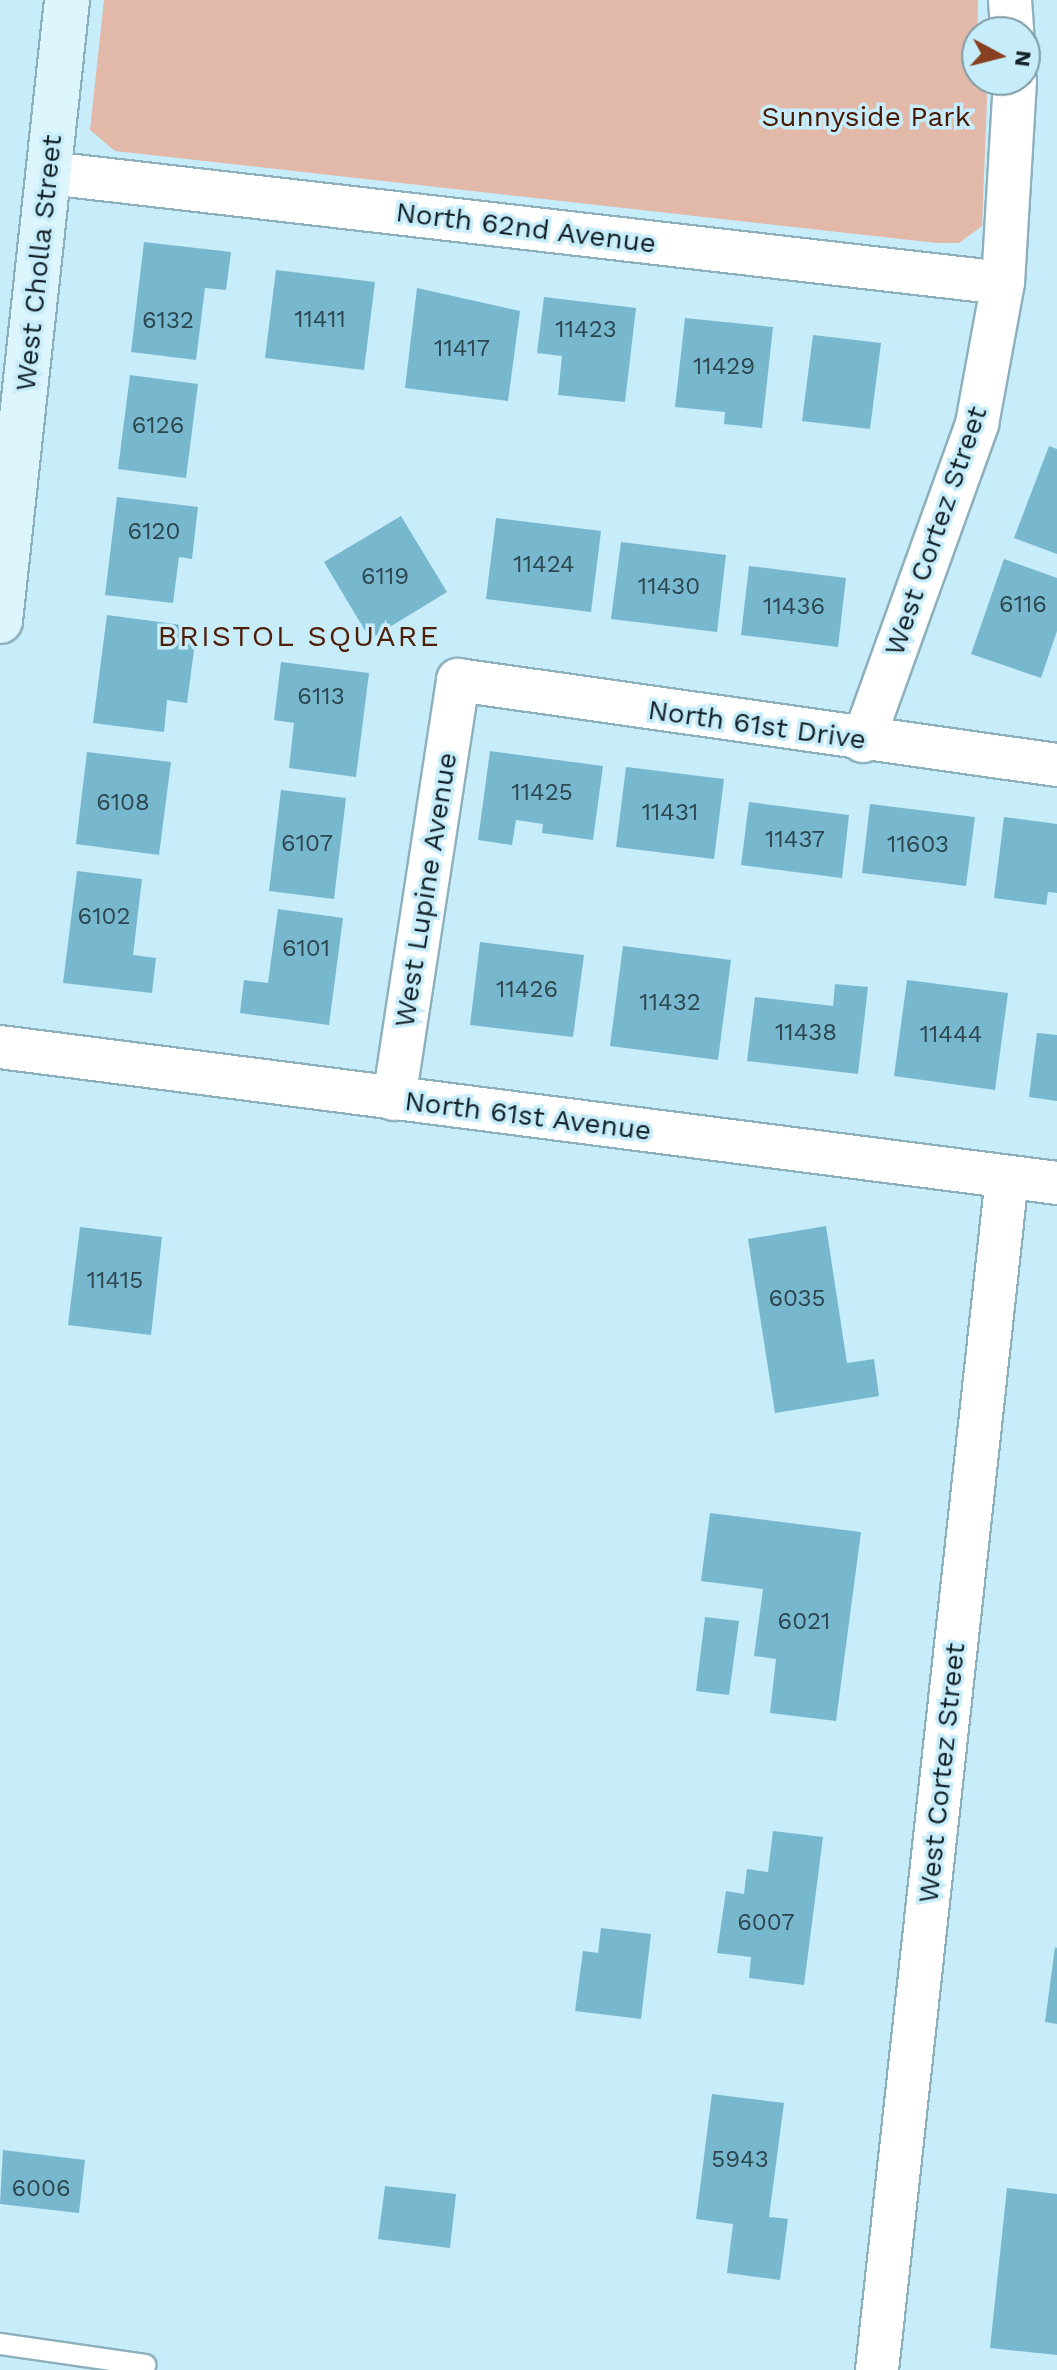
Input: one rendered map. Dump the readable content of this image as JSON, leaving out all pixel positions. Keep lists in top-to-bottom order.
{
  "streets": {
    "street": [
      "North 62nd Avenue",
      "West Cholla Street",
      "West Cortez Street",
      "North 61st Drive",
      "West Lupine Avenue",
      "North 61st Avenue"
    ]
  },
  "crossings": [
    ["North 62nd Avenue", "West Cholla Street"],
    ["North 62nd Avenue", "West Cortez Street"],
    ["West Cortez Street", "North 61st Drive"],
    ["West Cortez Street", "North 61st Avenue"],
    ["North 61st Drive", "West Lupine Avenue"],
    ["West Lupine Avenue", "North 61st Avenue"]
  ],
  "districts": ["BRISTOL SQUARE"],
  "parks": ["Sunnyside Park"],
  "house_numbers": [
    "11411",
    "6132",
    "11423",
    "11417",
    "11429",
    "6126",
    "6120",
    "11424",
    "6119",
    "11430",
    "6116",
    "11436",
    "6113",
    "11425",
    "6108",
    "11431",
    "11437",
    "6107",
    "11603",
    "6102",
    "6101",
    "11426",
    "11432",
    "11438",
    "11444",
    "11415",
    "6035",
    "6021",
    "6007",
    "5943",
    "6006"
  ],
  "north": "right"
}
